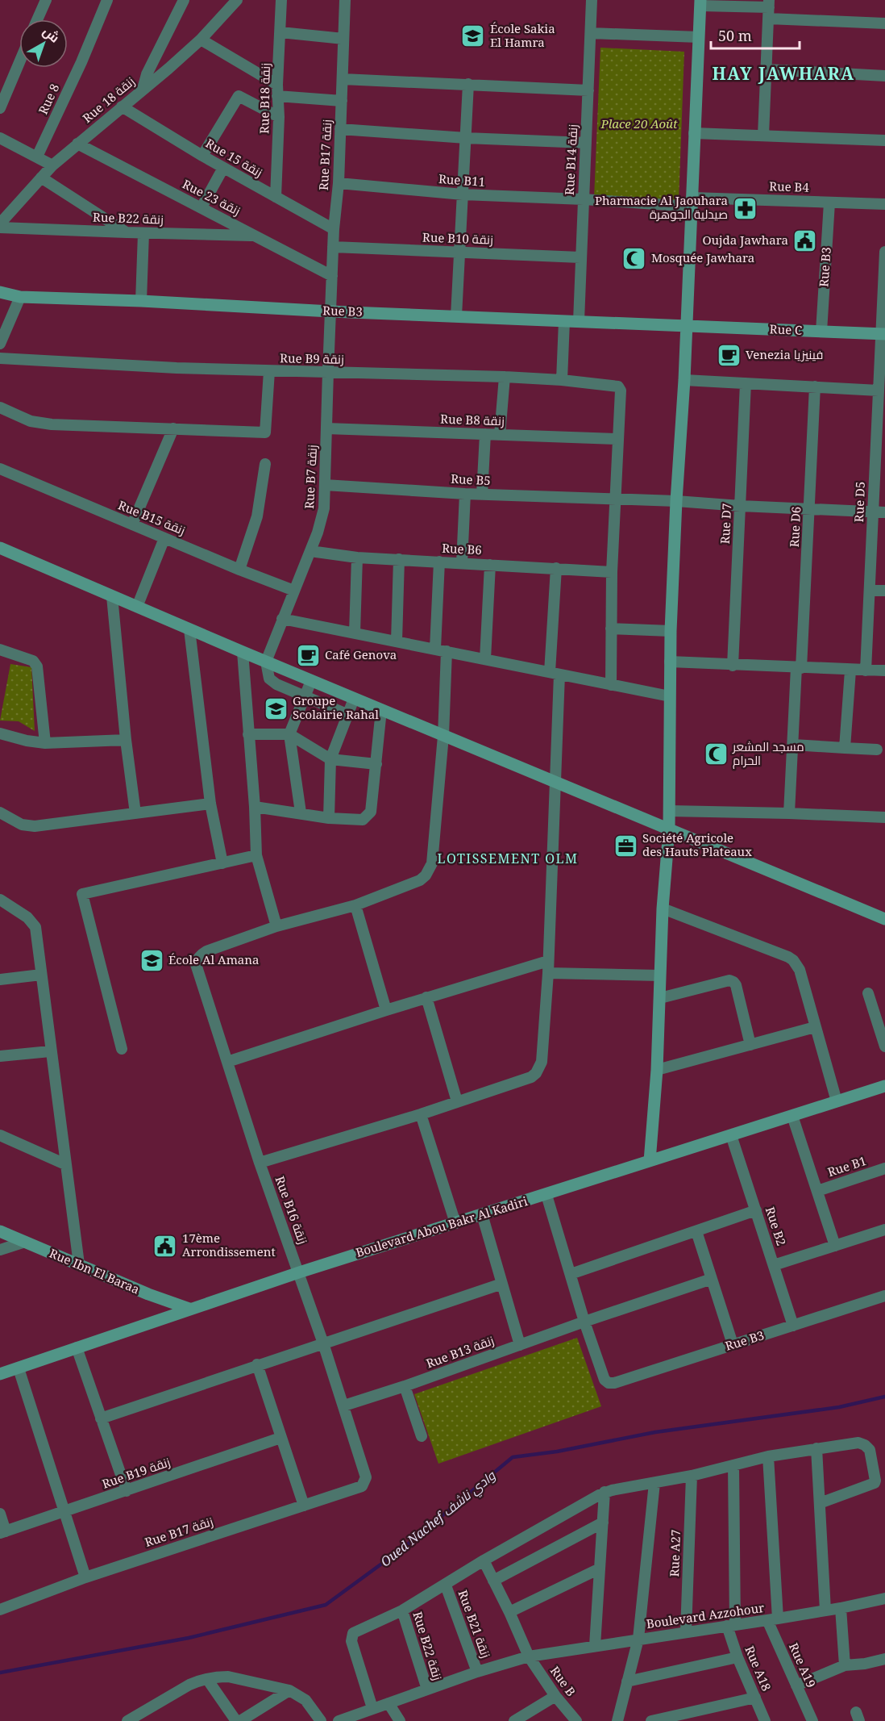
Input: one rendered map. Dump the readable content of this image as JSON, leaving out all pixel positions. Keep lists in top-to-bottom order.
{
  "streets": {
    "main road": [
      "Rue B3",
      "Rue C",
      "Boulevard Abou Bakr Al Kadiri",
      "Rue Ibn El Baraa"
    ],
    "street": [
      "Rue B18 زنقة",
      "Rue 8",
      "Rue 18 زنقة",
      "Rue B17 زنقة",
      "Rue 15 زنقة",
      "Rue B14 زنقة",
      "Rue B11",
      "Rue B4",
      "Rue 23 زنقة",
      "Rue B22 زنقة",
      "Rue B10 زنقة",
      "Rue B9 زنقة",
      "Rue B8 زنقة",
      "Rue B7 زنقة",
      "Rue B5",
      "Rue D5",
      "Rue B15 زنقة",
      "Rue D7",
      "Rue D6",
      "Rue B6",
      "Rue B1",
      "Rue B16 زنقة",
      "Rue B2",
      "Rue B13 زنقة",
      "Rue B19 زنقة",
      "Rue A27",
      "Boulevard Azzohour",
      "Rue B21 زنقة",
      "Rue A19",
      "Rue A18",
      "Rue B"
    ]
  },
  "crossings": [
    ["Rue B18 زنقة", "Rue 15 زنقة"],
    ["Rue 18 زنقة", "Rue 15 زنقة"],
    ["Rue 18 زنقة", "Rue 23 زنقة"],
    ["Rue B17 زنقة", "Rue 15 زنقة"],
    ["Rue B17 زنقة", "Rue B11"],
    ["Rue B17 زنقة", "Rue 23 زنقة"],
    ["Rue B17 زنقة", "Rue B10 زنقة"],
    ["Rue B17 زنقة", "Rue B3"],
    ["Rue B17 زنقة", "Rue B7 زنقة"],
    ["Rue B17 زنقة", "Rue B16 زنقة"],
    ["Rue B14 زنقة", "Rue B11"],
    ["Rue B14 زنقة", "Rue B10 زنقة"],
    ["Rue B14 زنقة", "Rue B3"],
    ["Rue B11", "Rue B4"],
    ["Rue B4", "Rue B3"],
    ["Rue 23 زنقة", "Rue B22 زنقة"],
    ["Rue B22 زنقة", "Boulevard Azzohour"],
    ["Rue B3", "Rue C"],
    ["Rue B3", "Rue B7 زنقة"],
    ["Rue B3", "Rue B2"],
    ["Rue B3", "Rue B13 زنقة"],
    ["Rue C", "Rue D5"],
    ["Rue B9 زنقة", "Rue B8 زنقة"],
    ["Rue B9 زنقة", "Rue B7 زنقة"],
    ["Rue B8 زنقة", "Rue B7 زنقة"],
    ["Rue B7 زنقة", "Rue B5"],
    ["Rue B7 زنقة", "Rue B15 زنقة"],
    ["Rue B7 زنقة", "Rue B6"],
    ["Rue B5", "Rue D5"],
    ["Rue B5", "Rue D7"],
    ["Rue B5", "Rue D6"],
    ["Rue B16 زنقة", "Boulevard Abou Bakr Al Kadiri"],
    ["Rue B16 زنقة", "Rue B13 زنقة"],
    ["Rue B2", "Boulevard Abou Bakr Al Kadiri"],
    ["Boulevard Abou Bakr Al Kadiri", "Rue Ibn El Baraa"],
    ["Rue A27", "Boulevard Azzohour"],
    ["Boulevard Azzohour", "Rue B21 زنقة"],
    ["Boulevard Azzohour", "Rue A19"],
    ["Boulevard Azzohour", "Rue A18"],
    ["Boulevard Azzohour", "Rue B"]
  ],
  "districts": ["HAY JAWHARA", "LOTISSEMENT OLM"],
  "water": ["Oued Nachef وادي ناشف"],
  "parks": ["Place 20 Août"],
  "places": {
    "school or university": ["École Sakia El Hamra", "Groupe Scolairie Rahal", "École Al Amana"],
    "pharmacy": ["Pharmacie Al Jaouhara صيدلية الجوهرة"],
    "public building": ["Oujda Jawhara", "17ème Arrondissement"],
    "mosque": ["Mosquée Jawhara", "مسجد المشعر الحرام"],
    "cafe": ["Venezia فينيزيا", "Café Genova"],
    "office": ["Société Agricole des Hauts Plateaux"]
  },
  "scale_bar": "50 m",
  "north": "top right"
}
